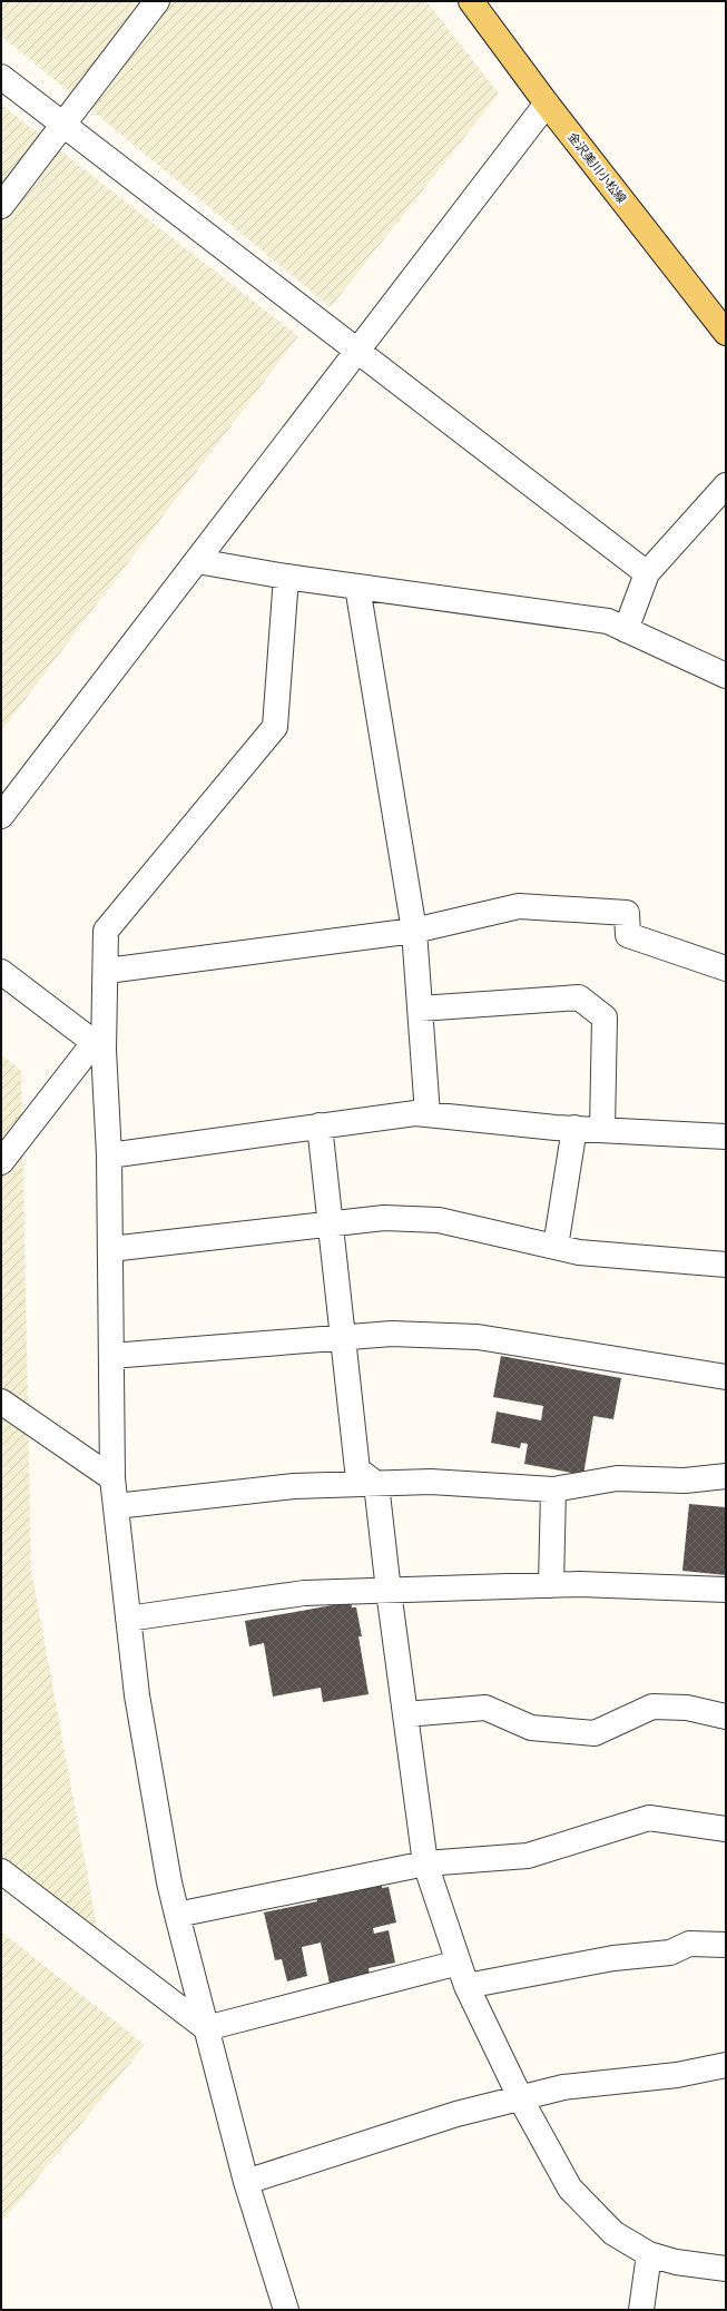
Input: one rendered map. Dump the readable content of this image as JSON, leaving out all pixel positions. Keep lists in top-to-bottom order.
{
  "streets": {
    "main road": ["金沢美川小松線"]
  }
}
